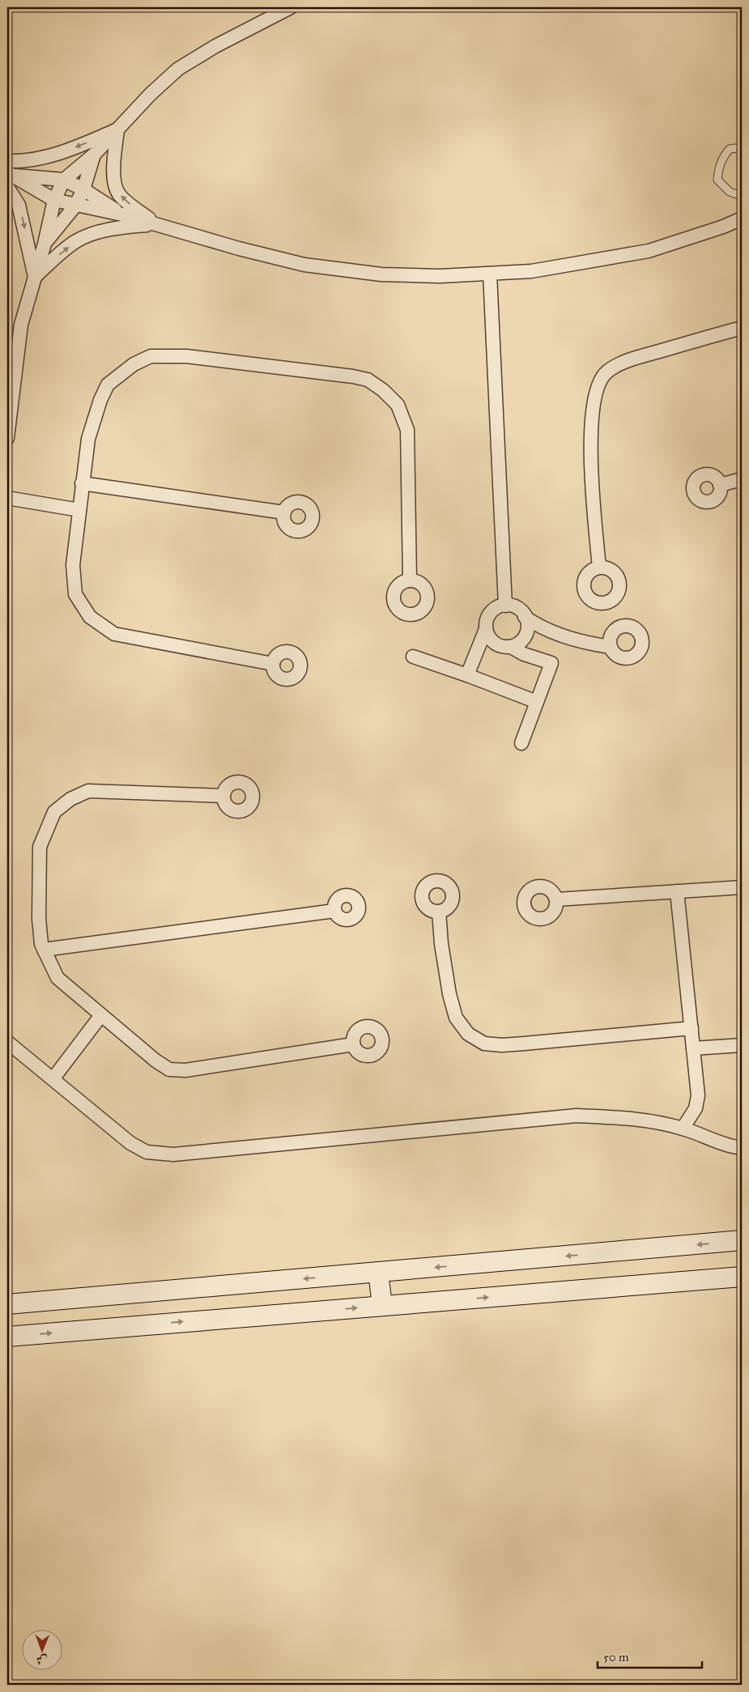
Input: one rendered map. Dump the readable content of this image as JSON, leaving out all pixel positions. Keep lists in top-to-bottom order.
{
  "scale_bar": "50 m",
  "north": "bottom"
}
